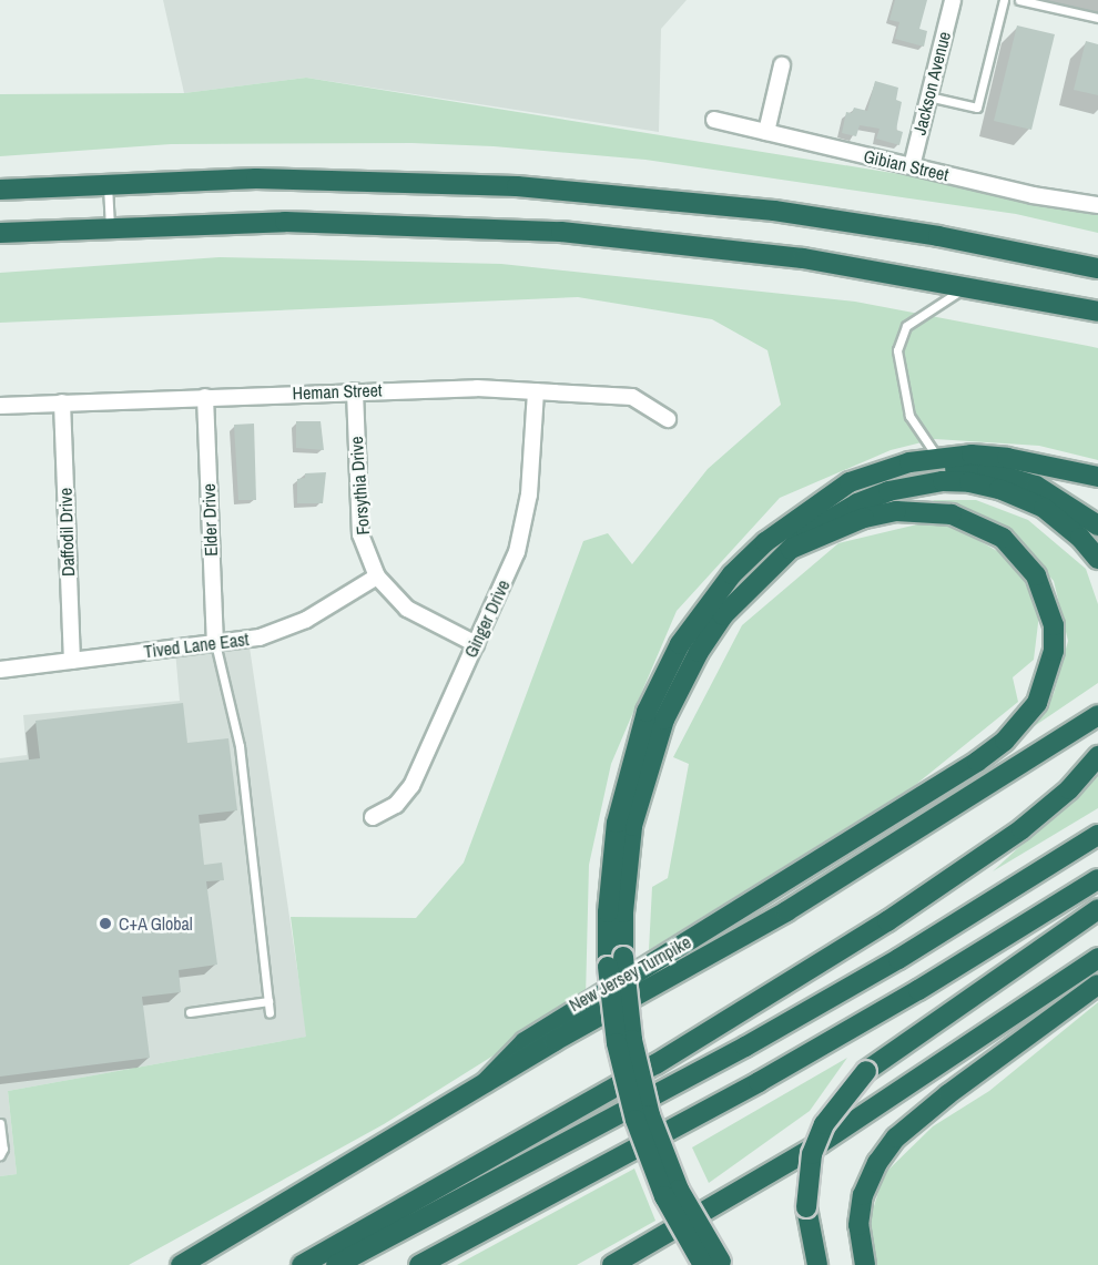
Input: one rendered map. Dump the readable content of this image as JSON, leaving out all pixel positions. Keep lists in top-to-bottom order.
{
  "streets": {
    "highway": ["New Jersey Turnpike"],
    "street": [
      "Jackson Avenue",
      "Gibian Street",
      "Heman Street",
      "Forsythia Drive",
      "Elder Drive",
      "Daffodil Drive",
      "Ginger Drive",
      "Tived Lane East"
    ]
  },
  "crossings": [
    ["Jackson Avenue", "Gibian Street"],
    ["Heman Street", "Forsythia Drive"],
    ["Heman Street", "Elder Drive"],
    ["Heman Street", "Daffodil Drive"],
    ["Heman Street", "Ginger Drive"],
    ["Forsythia Drive", "Ginger Drive"],
    ["Forsythia Drive", "Tived Lane East"],
    ["Elder Drive", "Tived Lane East"],
    ["Daffodil Drive", "Tived Lane East"]
  ],
  "places": ["C+A Global"]
}
